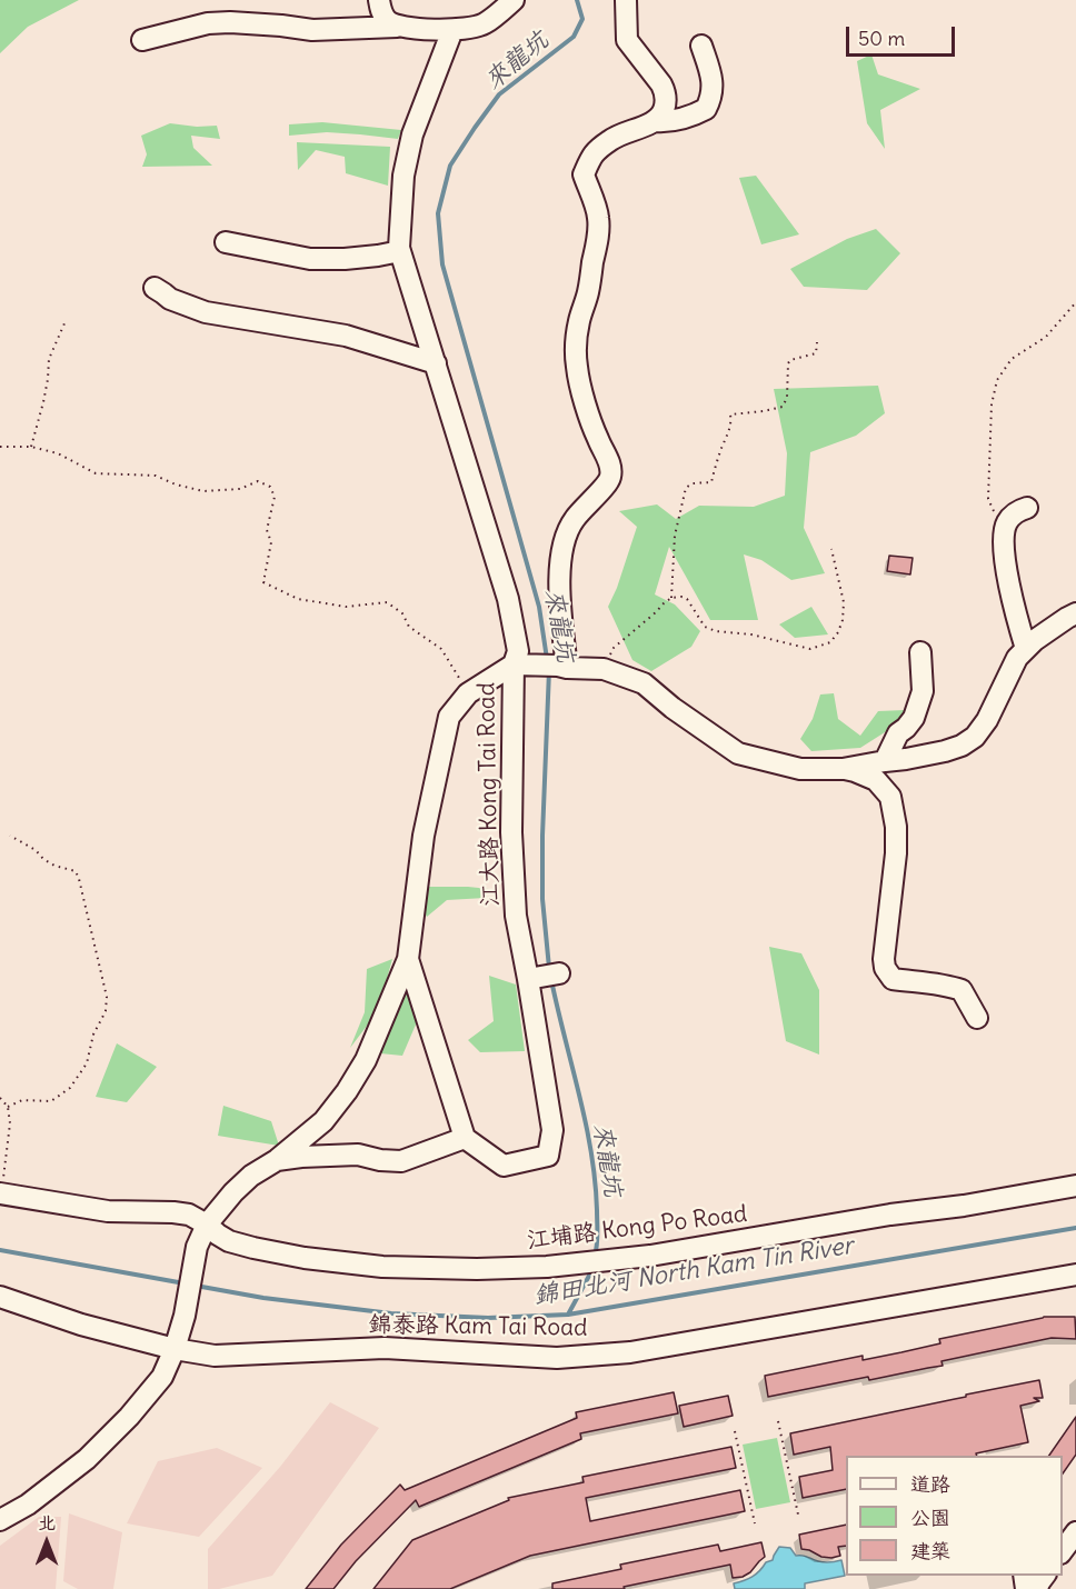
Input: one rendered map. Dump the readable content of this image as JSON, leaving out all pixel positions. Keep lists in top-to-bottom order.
{
  "streets": {
    "street": ["江大路 Kong Tai Road", "江埔路 Kong Po Road", "錦泰路 Kam Tai Road"]
  },
  "water": ["來龍坑", "錦田北河 North Kam Tin River"],
  "legend": ["道路", "公園", "建築"],
  "scale_bar": "50 m",
  "north": "top"
}
